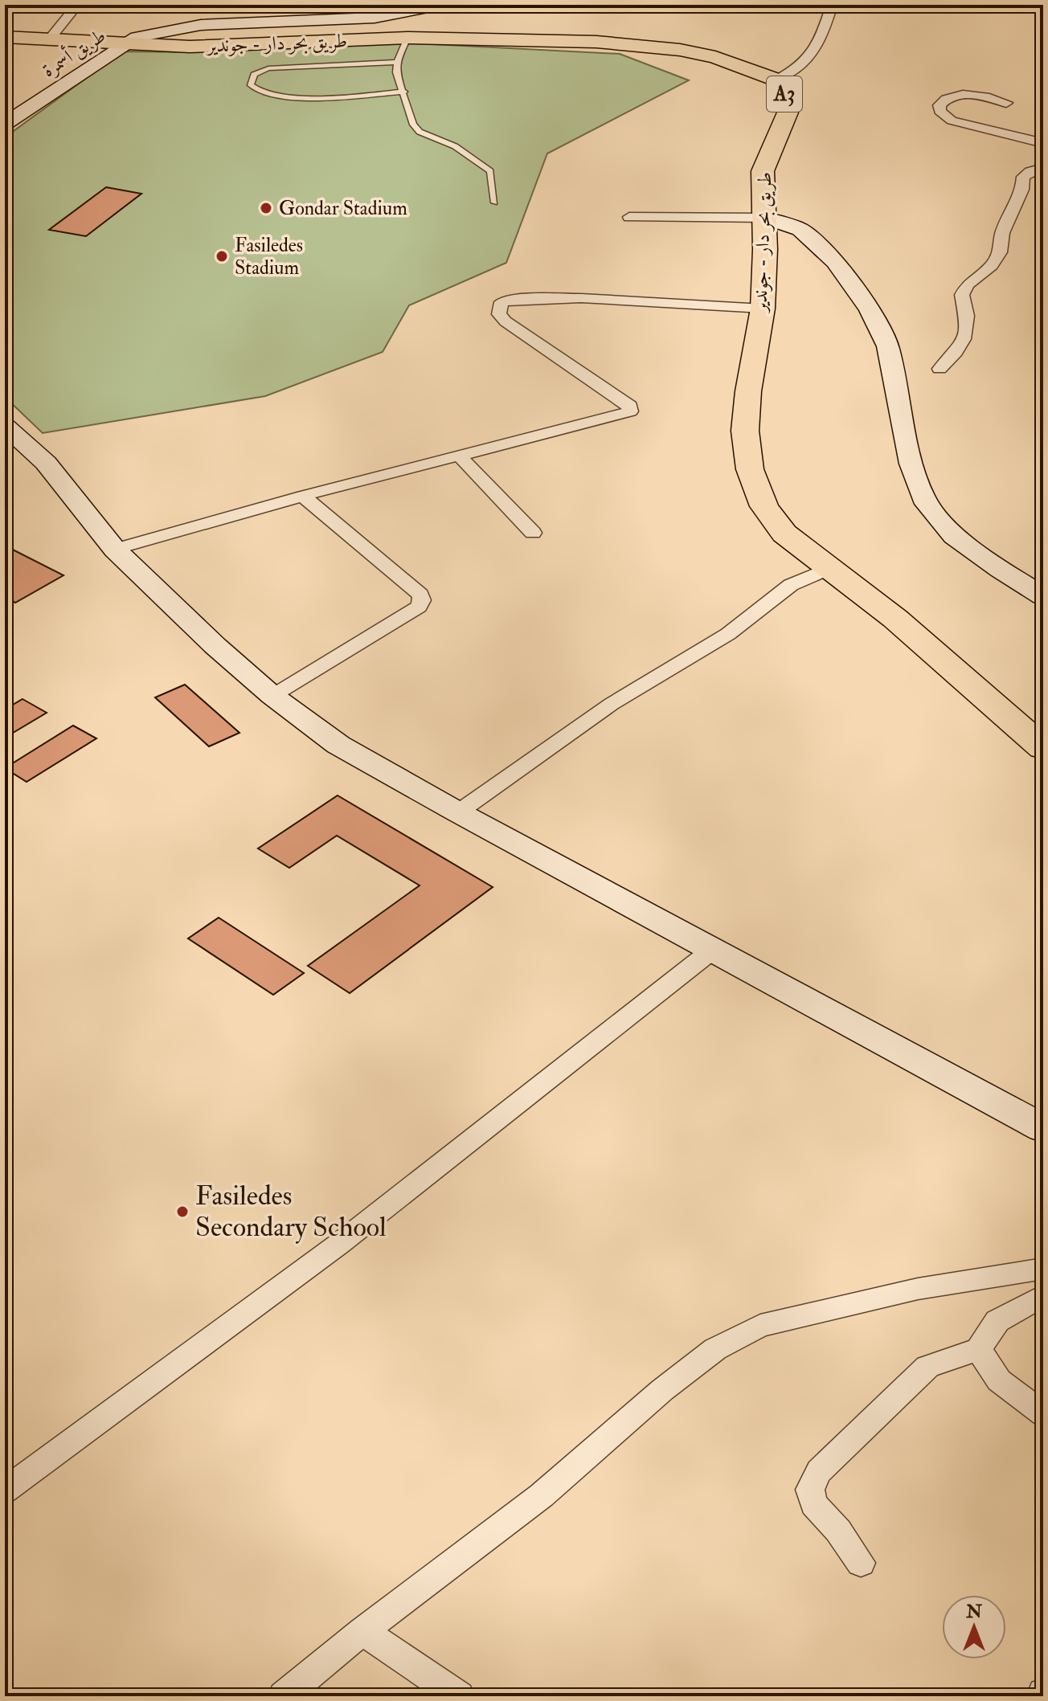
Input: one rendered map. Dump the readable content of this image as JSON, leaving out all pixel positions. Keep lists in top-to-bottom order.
{
  "streets": {
    "highway": ["طريق بحر دار - جوندير", "A3"],
    "street": ["طريق أسمرة"]
  },
  "crossings": [
    ["طريق بحر دار - جوندير", "طريق أسمرة"]
  ],
  "places": ["Gondar Stadium", "Fasiledes Stadium", "Fasiledes Secondary School"],
  "north": "top"
}
